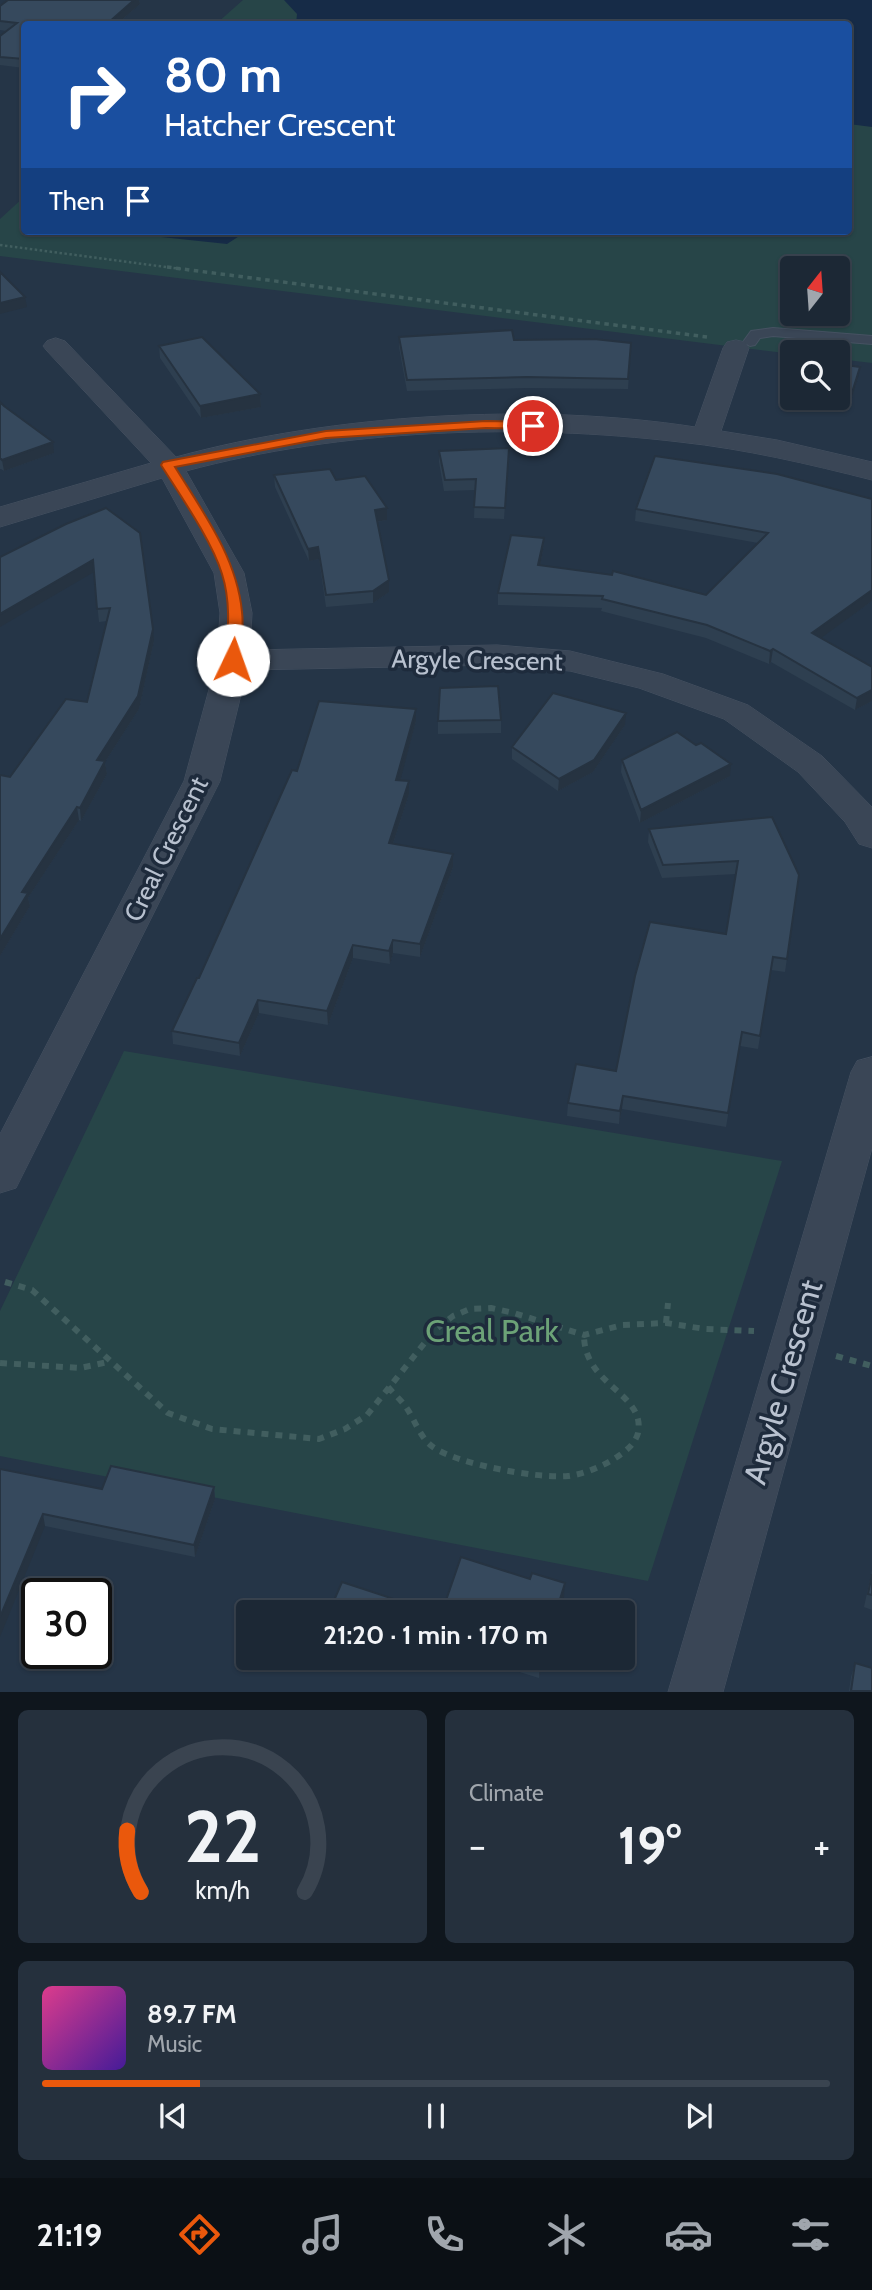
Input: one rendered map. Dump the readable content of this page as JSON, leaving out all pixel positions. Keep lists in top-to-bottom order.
{
  "streets": {
    "street": ["Argyle Crescent", "Creal Crescent"]
  },
  "crossings": [
    ["Argyle Crescent", "Creal Crescent"]
  ],
  "parks": ["Creal Park"],
  "north": "top",
  "page": {
    "turn": ["80 m", "Hatcher Crescent"],
    "then": "Then",
    "limit": "30",
    "trip": "21:20 · 1 min · 170 m",
    "tile": "Climate",
    "heat": ["−", "19°", "+"],
    "song": ["89.7 FM", "Music"],
    "tabs": "21:19",
    "gauge": ["22", "km/h"]
  }
}
